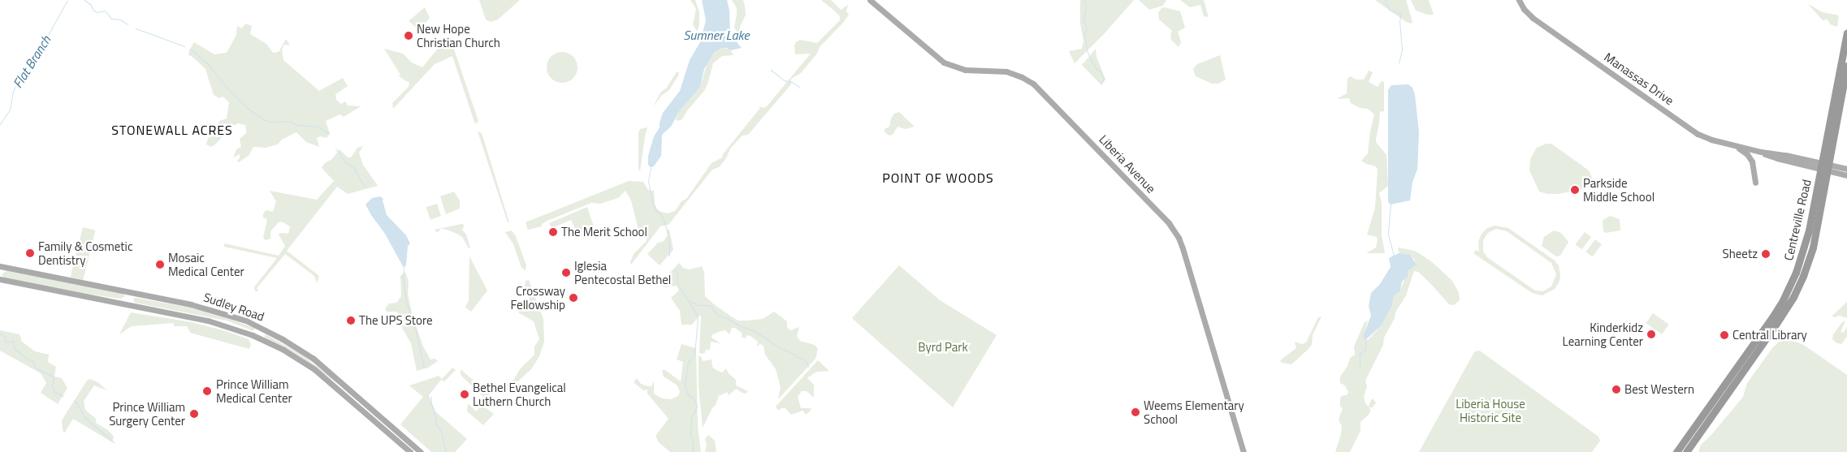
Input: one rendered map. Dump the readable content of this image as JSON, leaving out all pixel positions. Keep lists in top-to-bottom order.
{
  "streets": {
    "highway": ["Centreville Road"],
    "main road": ["Manassas Drive", "Liberia Avenue", "Sudley Road"]
  },
  "crossings": [
    ["Manassas Drive", "Centreville Road"]
  ],
  "districts": ["STONEWALL ACRES", "POINT OF WOODS"],
  "water": ["Sumner Lake", "Flat Branch"],
  "parks": ["Byrd Park", "Liberia House Historic Site"],
  "places": [
    "New Hope Christian Church",
    "Parkside Middle School",
    "The Merit School",
    "Family & Cosmetic Dentistry",
    "Sheetz",
    "Mosaic Medical Center",
    "Iglesia Pentecostal Bethel",
    "Crossway Fellowship",
    "The UPS Store",
    "Kinderkidz Learning Center",
    "Central Library",
    "Best Western",
    "Prince William Medical Center",
    "Bethel Evangelical Luthern Church",
    "Weems Elementary School",
    "Prince William Surgery Center"
  ]
}
